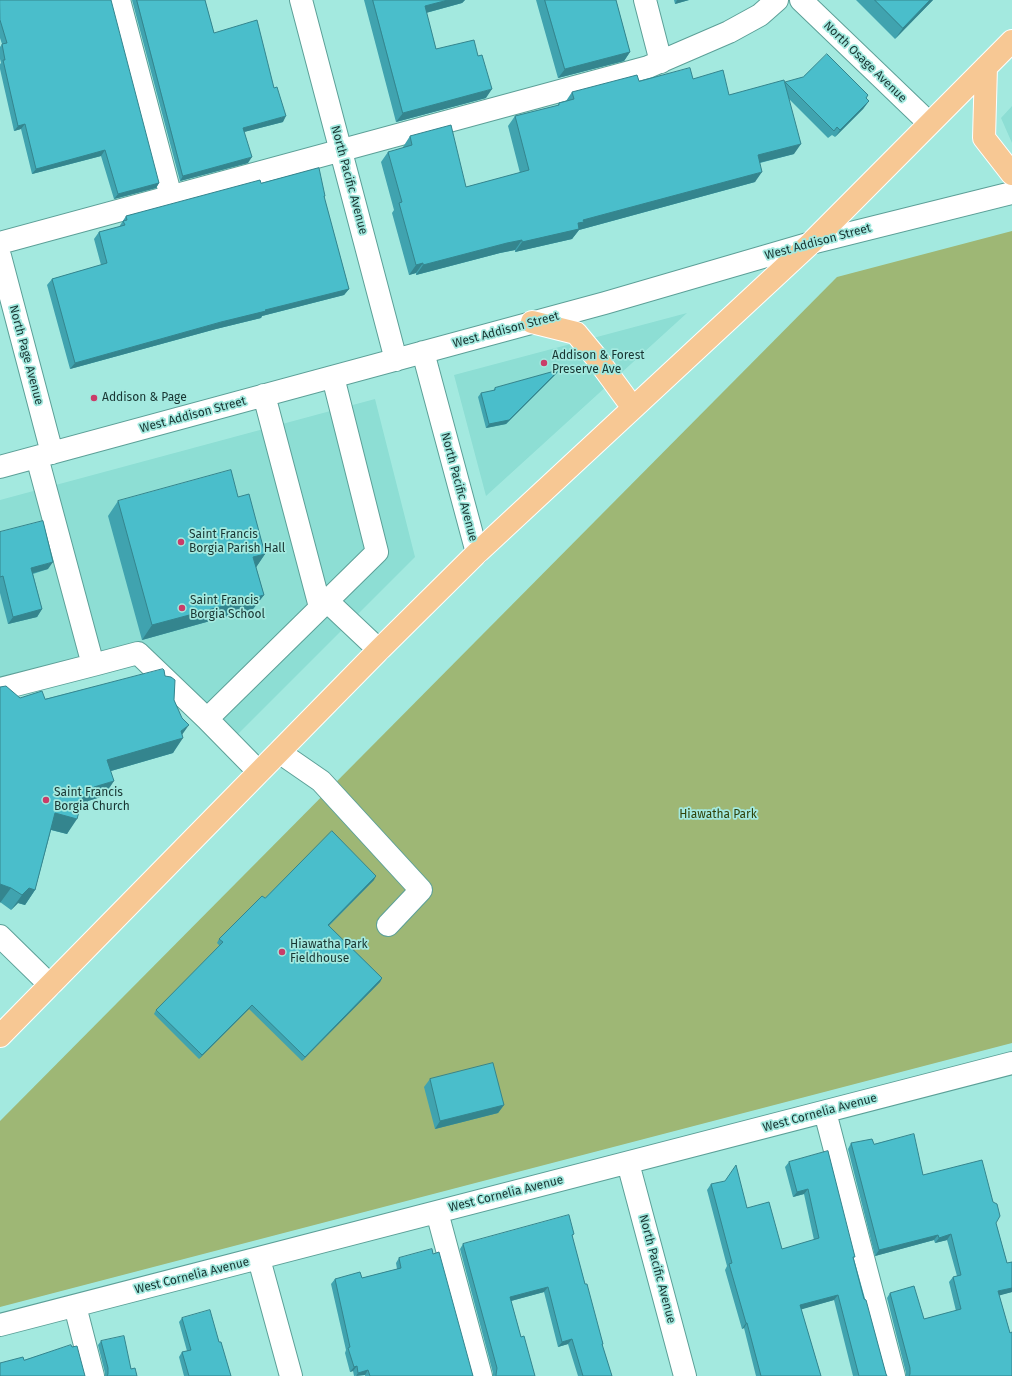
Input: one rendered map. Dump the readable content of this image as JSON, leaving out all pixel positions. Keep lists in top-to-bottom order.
{
  "streets": {
    "street": [
      "North Osage Avenue",
      "North Pacific Avenue",
      "West Addison Street",
      "North Page Avenue",
      "West Cornelia Avenue"
    ]
  },
  "crossings": [
    ["North Pacific Avenue", "West Addison Street"],
    ["North Pacific Avenue", "West Cornelia Avenue"],
    ["West Addison Street", "North Page Avenue"]
  ],
  "parks": ["Hiawatha Park"],
  "places": [
    "Addison & Forest Preserve Ave",
    "Addison & Page",
    "Saint Francis Borgia Parish Hall",
    "Saint Francis Borgia School",
    "Saint Francis Borgia Church",
    "Hiawatha Park Fieldhouse"
  ]
}
